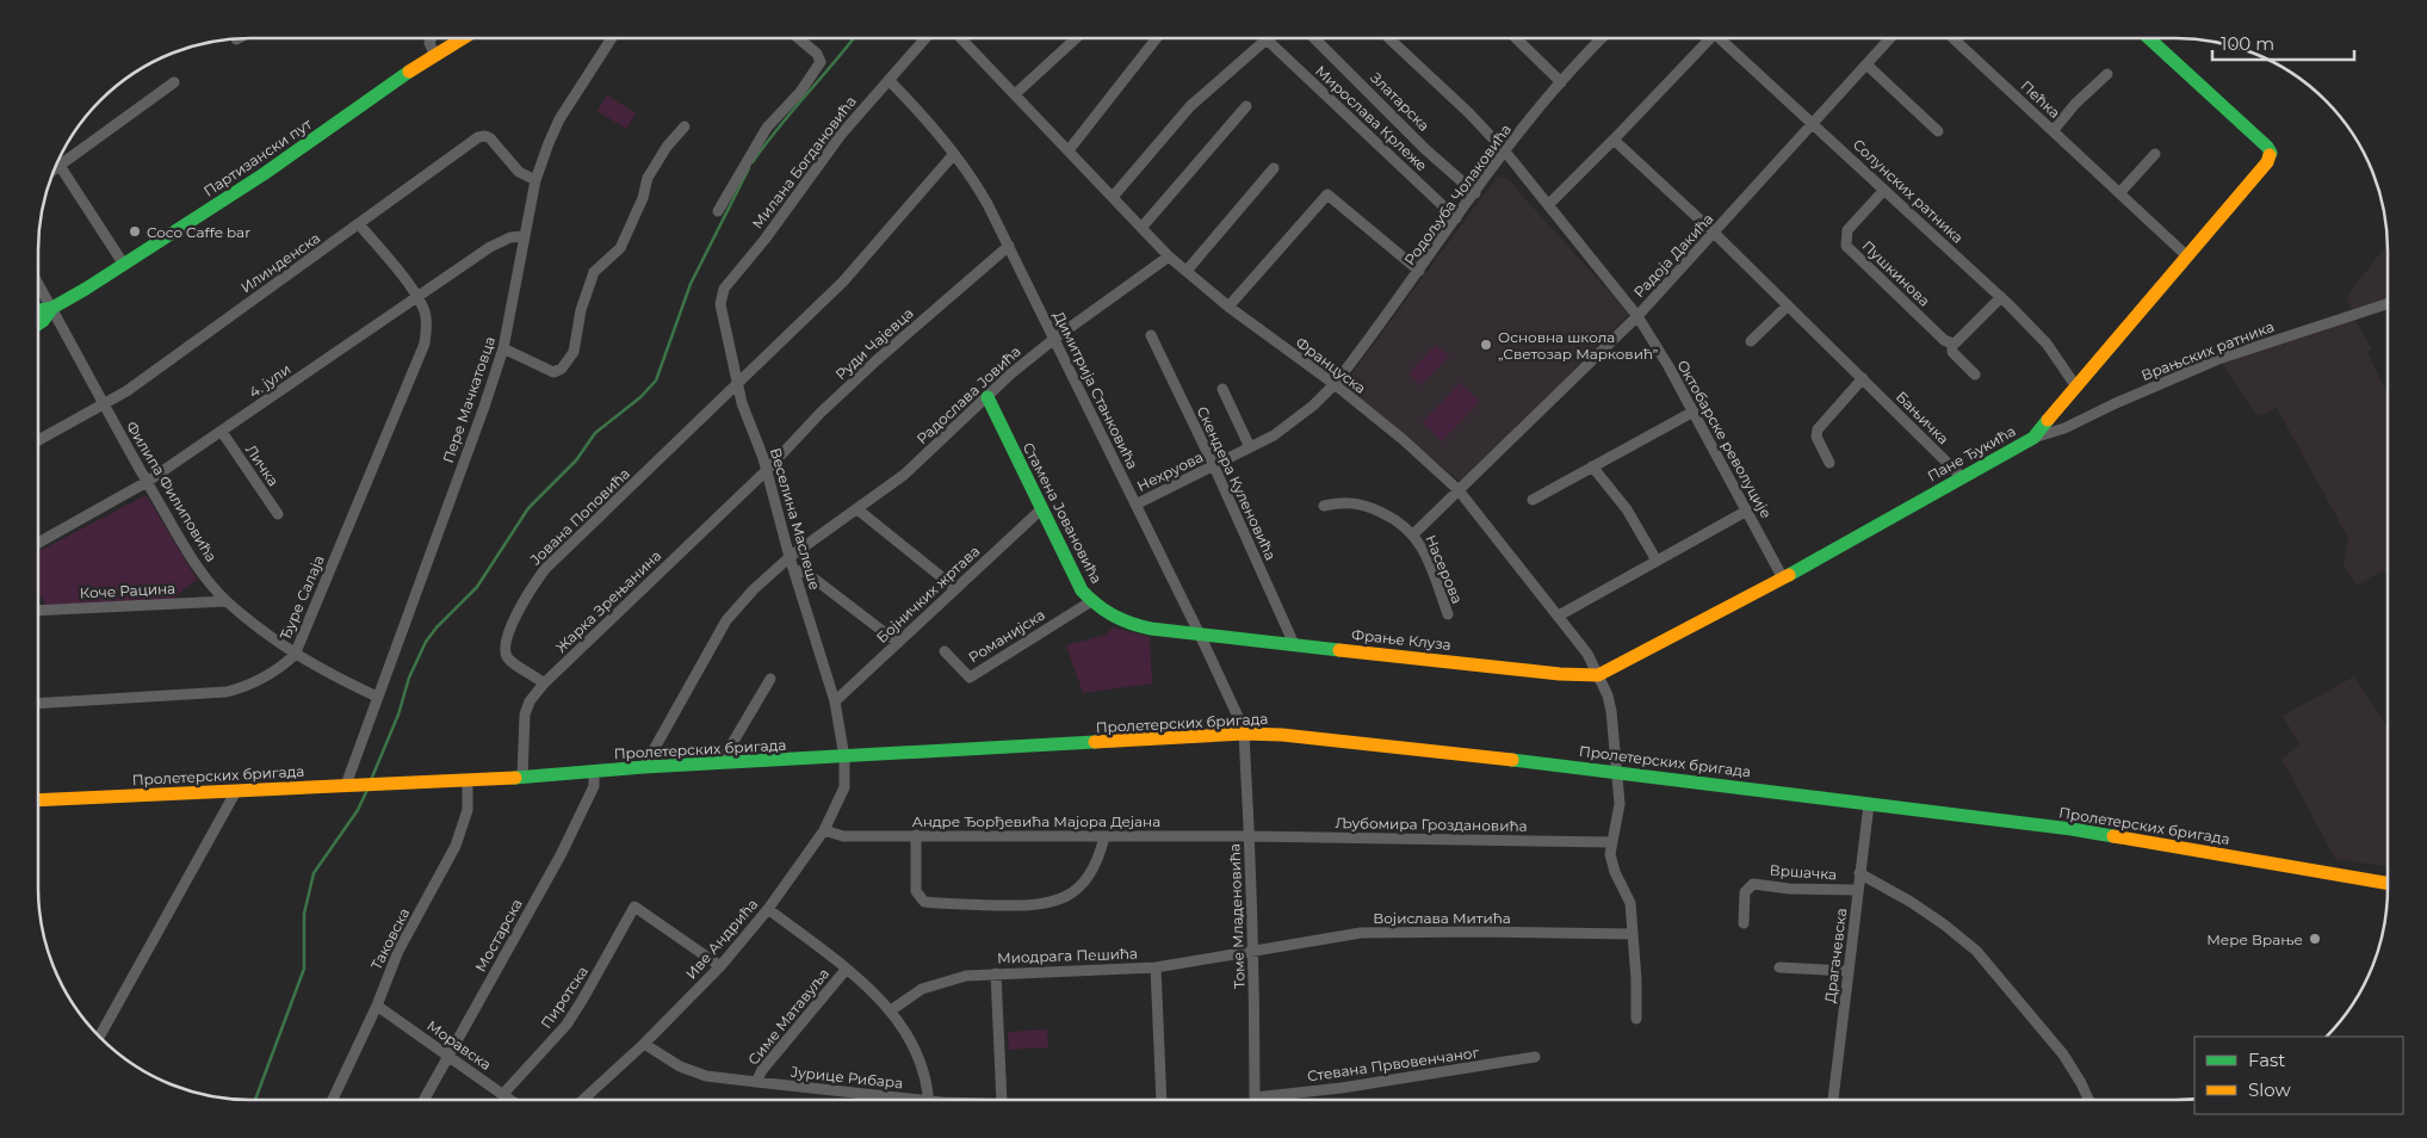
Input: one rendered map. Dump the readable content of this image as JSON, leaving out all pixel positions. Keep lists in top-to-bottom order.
{
  "streets": {
    "street": [
      "Пећка",
      "Златарска",
      "Мирослава Крлеже",
      "Партизански пут",
      "Милана Богдановића",
      "Солунских ратника",
      "Родољуба Чолаковића",
      "Радоја Дакића",
      "Илинденска",
      "Пушкинова",
      "Руди Чајевца",
      "Врањских ратника",
      "Француска",
      "4. јули",
      "Димитрија Станковића",
      "Радослава Јовића",
      "Пере Мачкатовца",
      "Бањичка",
      "Октобарске револуције",
      "Пане Ђукића",
      "Личка",
      "Нехруова",
      "Скендера Куленовића",
      "Филипа Филиповића",
      "Стамена Јовановића",
      "Јована Поповића",
      "Веселина Маслеше",
      "Насерова",
      "Коче Рацина",
      "Бојничких жртава",
      "Ђуре Салаја",
      "Жарка Зрењанина",
      "Романијска",
      "Фрање Клуза",
      "Пролетерских бригада",
      "Андре Ђорђевића Мајора Дејана",
      "Љубомира Гроздановића",
      "Вршачка",
      "Томе Младеновића",
      "Војислава Митића",
      "Мостарска",
      "Таковска",
      "Иве Андрића",
      "Миодрага Пешића",
      "Драгачевска",
      "Пиротска",
      "Симе Матавуља",
      "Моравска",
      "Стевана Првовенчаног",
      "Јурице Рибара"
    ]
  },
  "crossings": [
    ["Пећка", "Пане Ђукића"],
    ["Златарска", "Родољуба Чолаковића"],
    ["Мирослава Крлеже", "Родољуба Чолаковића"],
    ["Партизански пут", "Филипа Филиповића"],
    ["Милана Богдановића", "Димитрија Станковића"],
    ["Милана Богдановића", "Веселина Маслеше"],
    ["Солунских ратника", "Радоја Дакића"],
    ["Солунских ратника", "Пушкинова"],
    ["Солунских ратника", "Пане Ђукића"],
    ["Родољуба Чолаковића", "Француска"],
    ["Родољуба Чолаковића", "Октобарске револуције"],
    ["Родољуба Чолаковића", "Нехруова"],
    ["Радоја Дакића", "Француска"],
    ["Радоја Дакића", "Бањичка"],
    ["Радоја Дакића", "Октобарске револуције"],
    ["Радоја Дакића", "Насерова"],
    ["Илинденска", "Пере Мачкатовца"],
    ["Илинденска", "Филипа Филиповића"],
    ["Руди Чајевца", "Димитрија Станковића"],
    ["Руди Чајевца", "Веселина Маслеше"],
    ["Руди Чајевца", "Жарка Зрењанина"],
    ["Врањских ратника", "Пане Ђукића"],
    ["Француска", "Радослава Јовића"],
    ["Француска", "Пане Ђукића"],
    ["Француска", "Нехруова"],
    ["Француска", "Насерова"],
    ["Француска", "Фрање Клуза"],
    ["Француска", "Пролетерских бригада"],
    ["Француска", "Љубомира Гроздановића"],
    ["4. јули", "Пере Мачкатовца"],
    ["4. јули", "Личка"],
    ["4. јули", "Филипа Филиповића"],
    ["4. јули", "Ђуре Салаја"],
    ["Димитрија Станковића", "Радослава Јовића"],
    ["Димитрија Станковића", "Нехруова"],
    ["Димитрија Станковића", "Стамена Јовановића"],
    ["Димитрија Станковића", "Фрање Клуза"],
    ["Димитрија Станковића", "Пролетерских бригада"],
    ["Димитрија Станковића", "Томе Младеновића"],
    ["Радослава Јовића", "Стамена Јовановића"],
    ["Радослава Јовића", "Веселина Маслеше"],
    ["Радослава Јовића", "Пролетерских бригада"],
    ["Пере Мачкатовца", "Филипа Филиповића"],
    ["Пере Мачкатовца", "Пролетерских бригада"],
    ["Бањичка", "Пане Ђукића"],
    ["Октобарске револуције", "Пане Ђукића"],
    ["Пане Ђукића", "Фрање Клуза"],
    ["Нехруова", "Скендера Куленовића"],
    ["Скендера Куленовића", "Фрање Клуза"],
    ["Филипа Филиповића", "Коче Рацина"],
    ["Филипа Филиповића", "Ђуре Салаја"],
    ["Стамена Јовановића", "Бојничких жртава"],
    ["Стамена Јовановића", "Романијска"],
    ["Стамена Јовановића", "Фрање Клуза"],
    ["Јована Поповића", "Веселина Маслеше"],
    ["Јована Поповића", "Жарка Зрењанина"],
    ["Веселина Маслеше", "Бојничких жртава"],
    ["Веселина Маслеше", "Жарка Зрењанина"],
    ["Веселина Маслеше", "Пролетерских бригада"],
    ["Веселина Маслеше", "Иве Андрића"],
    ["Жарка Зрењанина", "Пролетерских бригада"],
    ["Пролетерских бригада", "Томе Младеновића"],
    ["Пролетерских бригада", "Мостарска"],
    ["Пролетерских бригада", "Таковска"],
    ["Пролетерских бригада", "Иве Андрића"],
    ["Пролетерских бригада", "Драгачевска"],
    ["Андре Ђорђевића Мајора Дејана", "Љубомира Гроздановића"],
    ["Андре Ђорђевића Мајора Дејана", "Томе Младеновића"],
    ["Андре Ђорђевића Мајора Дејана", "Иве Андрића"],
    ["Љубомира Гроздановића", "Томе Младеновића"],
    ["Вршачка", "Драгачевска"],
    ["Томе Младеновића", "Војислава Митића"],
    ["Томе Младеновића", "Миодрага Пешића"],
    ["Томе Младеновића", "Стевана Првовенчаног"],
    ["Војислава Митића", "Миодрага Пешића"],
    ["Мостарска", "Моравска"],
    ["Таковска", "Моравска"],
    ["Иве Андрића", "Пиротска"],
    ["Иве Андрића", "Јурице Рибара"],
    ["Миодрага Пешића", "Јурице Рибара"],
    ["Пиротска", "Моравска"],
    ["Симе Матавуља", "Јурице Рибара"]
  ],
  "places": ["Coco Caffe bar", "Основна школа „Светозар Марковић”", "Мере Врање"],
  "legend": ["Fast", "Slow"],
  "scale_bar": "100 m"
}
